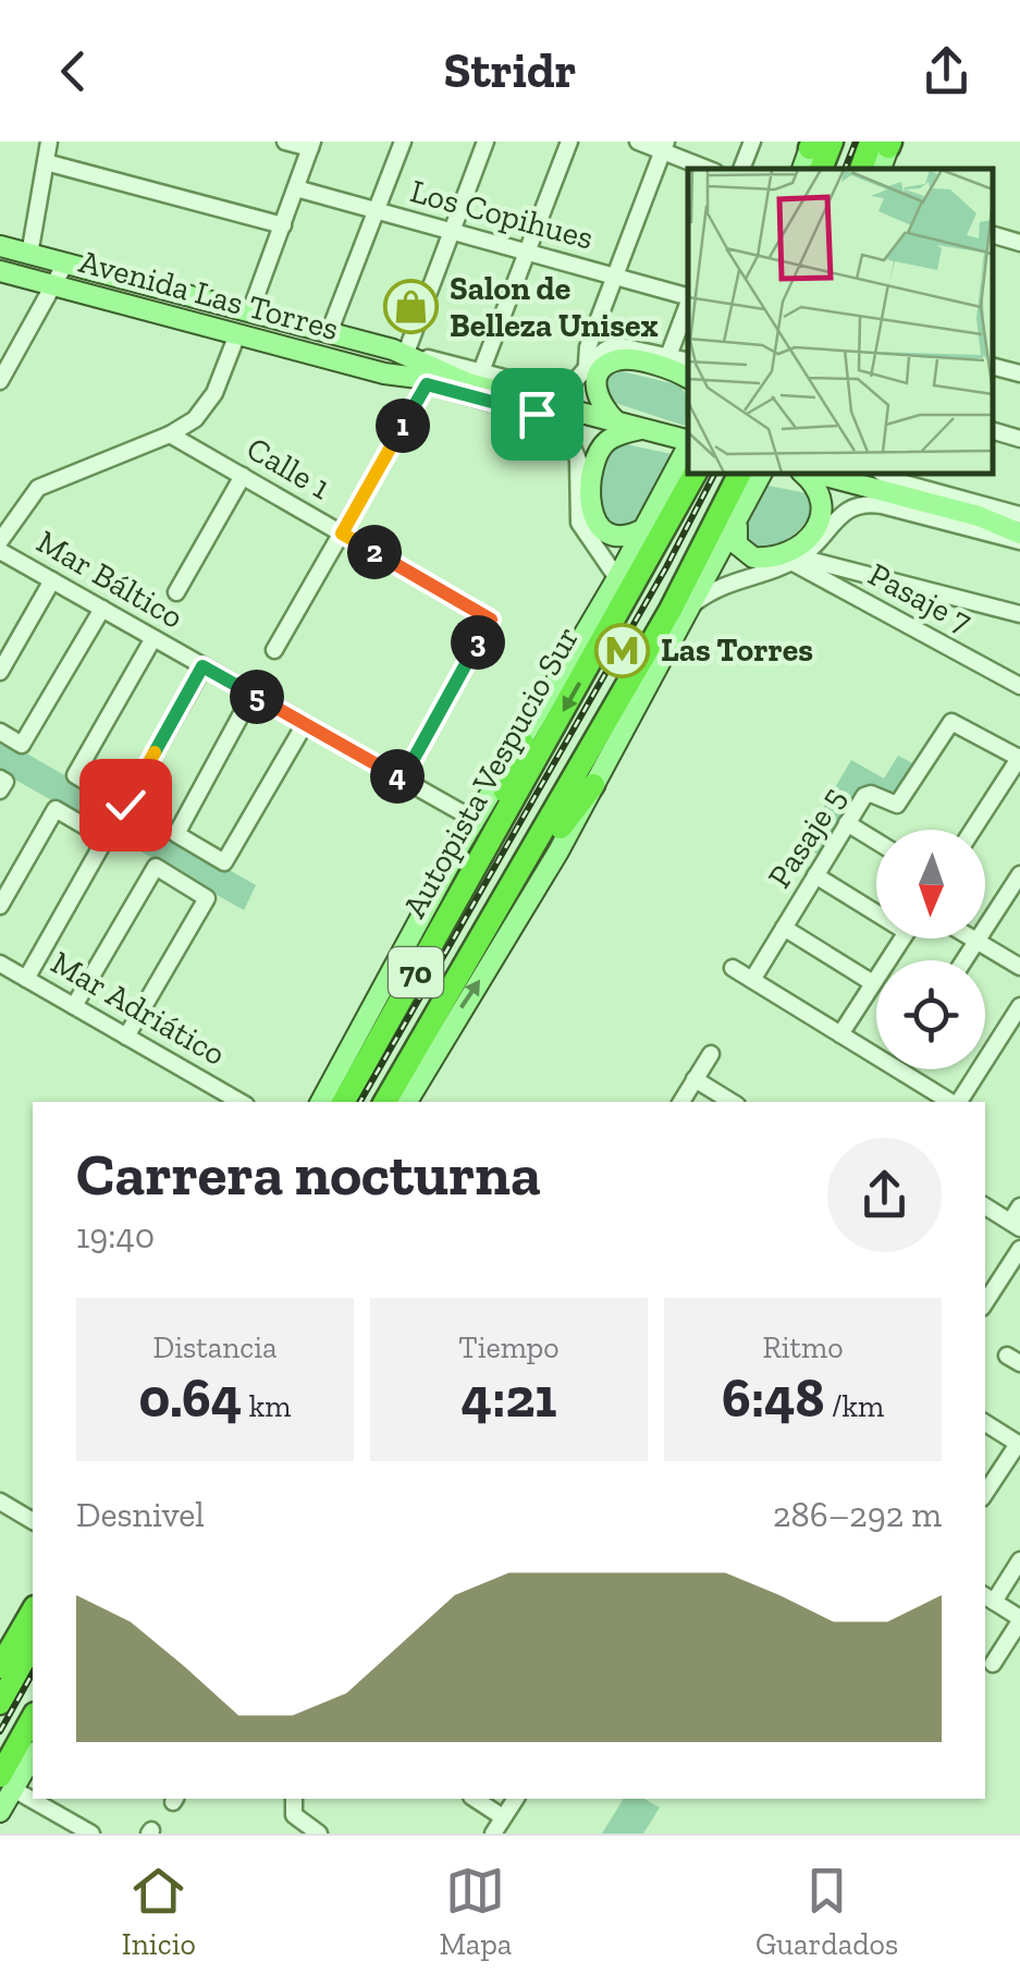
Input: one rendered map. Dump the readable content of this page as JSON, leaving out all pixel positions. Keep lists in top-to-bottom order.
{
  "streets": {
    "highway": ["Autopista Vespucio Sur", "70"],
    "main road": ["Avenida Las Torres"],
    "street": [
      "Los Copihues",
      "Calle 1",
      "Mar Báltico",
      "Pasaje 7",
      "Pasaje 5",
      "Mar Adriático"
    ]
  },
  "crossings": [
    ["Calle 1", "Mar Báltico"]
  ],
  "places": {
    "shop": ["Salon de Belleza Unisex"],
    "metro station": ["Las Torres"]
  },
  "north": "bottom",
  "page": {
    "header": "Stridr",
    "pins": [
      "1",
      "2",
      "3",
      "5",
      "4"
    ],
    "heading": ["Carrera nocturna", "19:40"],
    "stats": [
      ["Distancia", "0.64 km"],
      ["Tiempo", "4:21"],
      ["Ritmo", "6:48 /km"]
    ],
    "chart": ["Desnivel", "286–292 m"],
    "tabs": ["Inicio", "Mapa", "Guardados"]
  }
}
